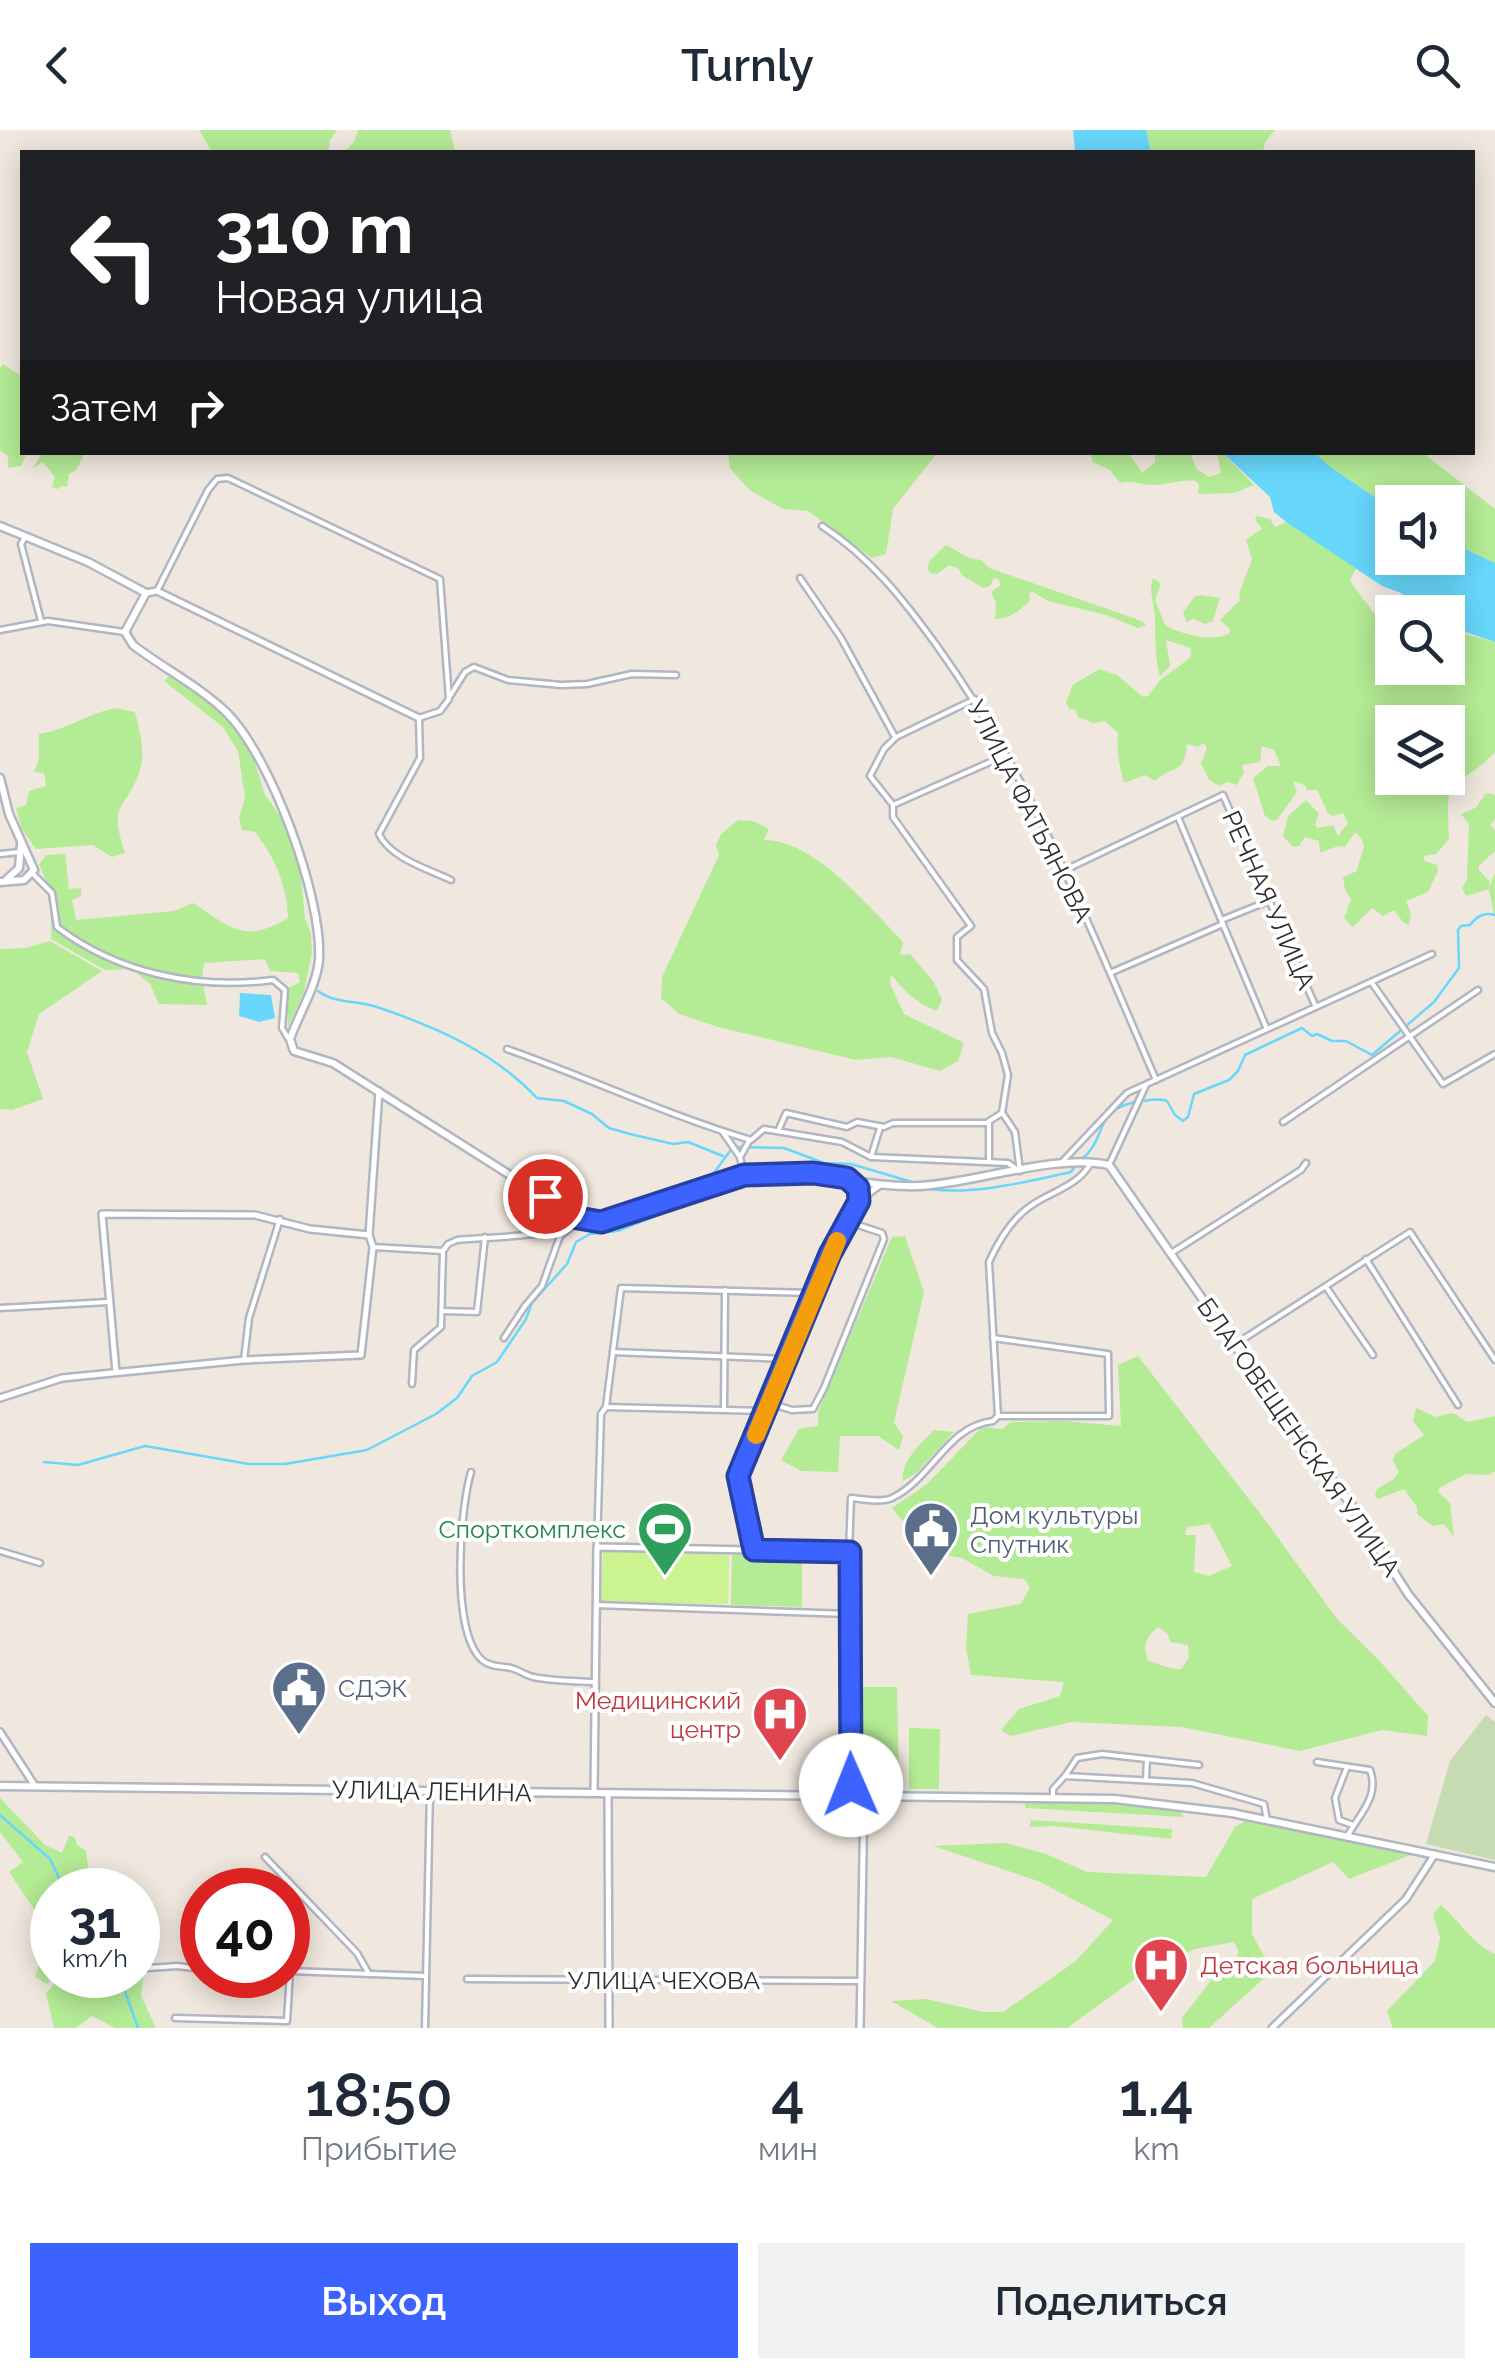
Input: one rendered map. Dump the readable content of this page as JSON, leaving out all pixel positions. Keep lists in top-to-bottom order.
{
  "streets": {
    "main road": ["БЛАГОВЕЩЕНСКАЯ УЛИЦА", "УЛИЦА ЛЕНИНА"],
    "street": ["УЛИЦА ФАТЬЯНОВА", "РЕЧНАЯ УЛИЦА", "УЛИЦА ЧЕХОВА"]
  },
  "places": {
    "sports": ["Спорткомплекс"],
    "public building": ["Дом культуры Спутник", "СДЭК"],
    "hospital": ["Медицинский центр", "Детская больница"]
  },
  "page": {
    "header": "Turnly",
    "turn": ["310 m", "Новая улица"],
    "then": "Затем",
    "speed": "31 km/h",
    "limit": "40",
    "eta": [
      "18:50",
      "Прибытие",
      "4",
      "мин",
      "1.4",
      "km"
    ],
    "buttons": ["Выход", "Поделиться"]
  }
}
